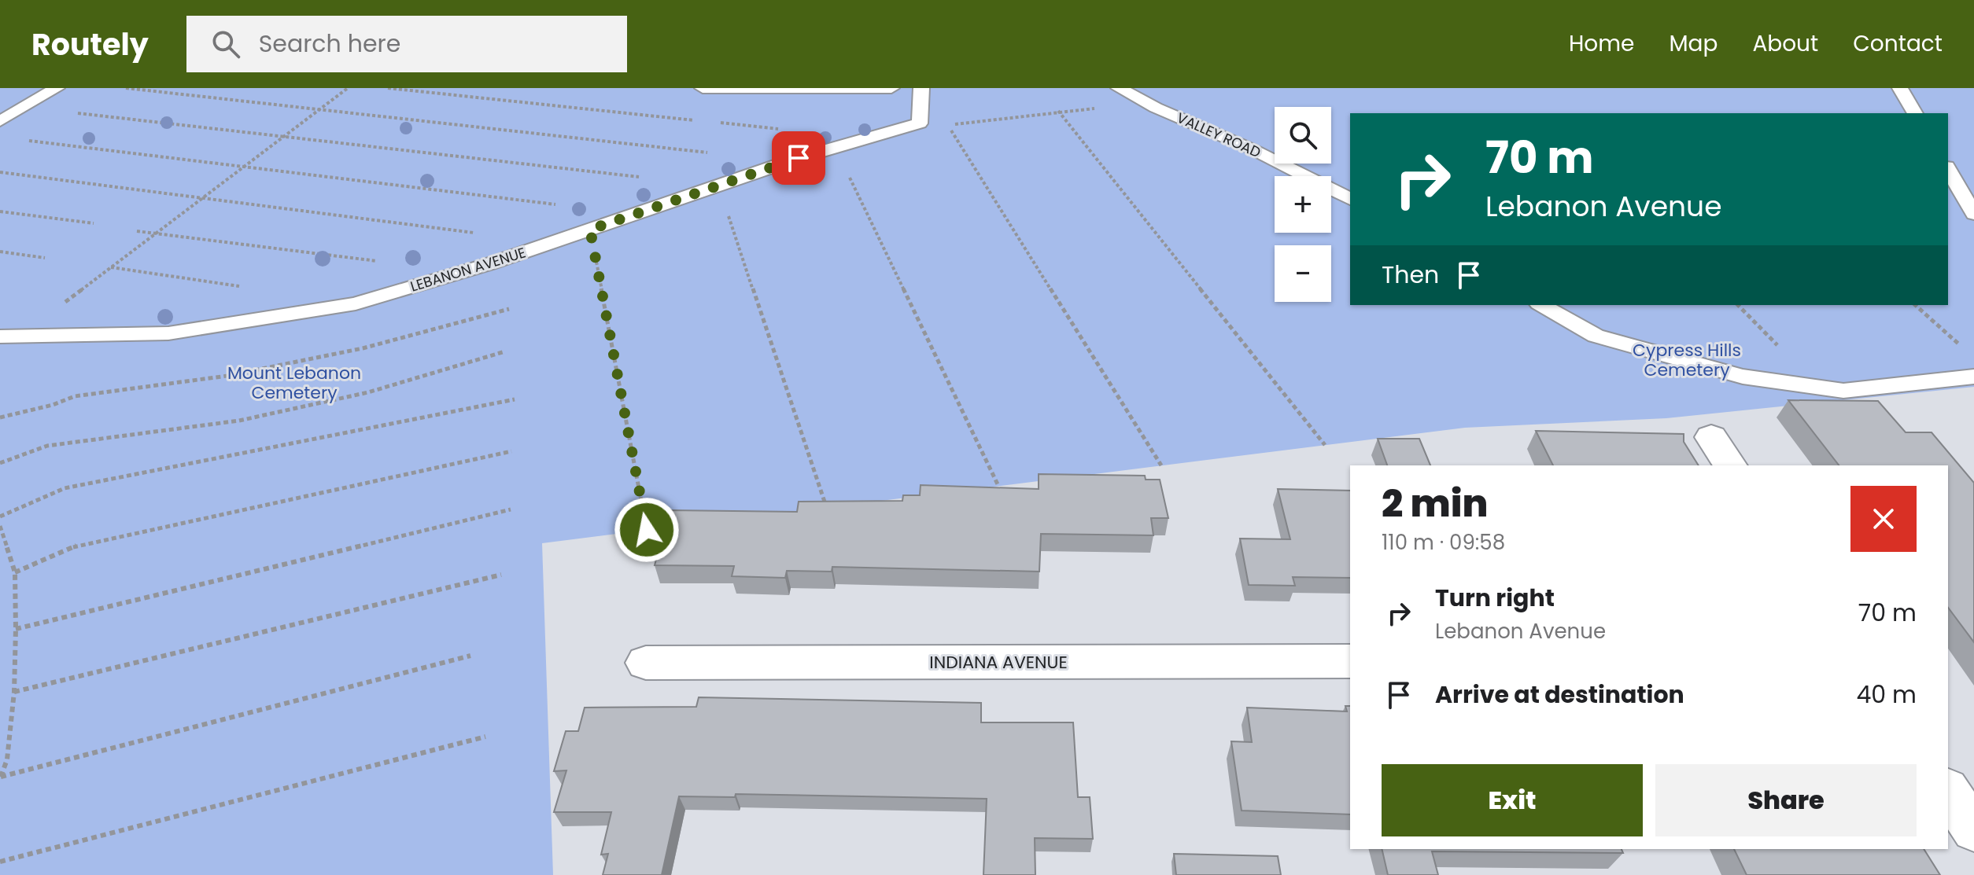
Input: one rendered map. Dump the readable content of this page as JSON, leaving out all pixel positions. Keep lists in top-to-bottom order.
{
  "streets": {
    "street": ["INDIANA AVENUE"],
    "lane": ["VALLEY ROAD", "LEBANON AVENUE"]
  },
  "parks": ["Cypress Hills Cemetery", "Mount Lebanon Cemetery"],
  "page": {
    "header": "Routely",
    "search": "Search here",
    "nav": [
      "Home",
      "Map",
      "About",
      "Contact"
    ],
    "map_buttons": ["+", "−"],
    "turn": ["70 m", "Lebanon Avenue"],
    "then": "Then",
    "heading": ["2 min", "110 m · 09:58"],
    "list": [
      {
        "name": "Turn right",
        "note": "Lebanon Avenue",
        "value": "70 m"
      },
      {
        "name": "Arrive at destination",
        "value": "40 m"
      }
    ],
    "buttons": ["Exit", "Share"]
  }
}
